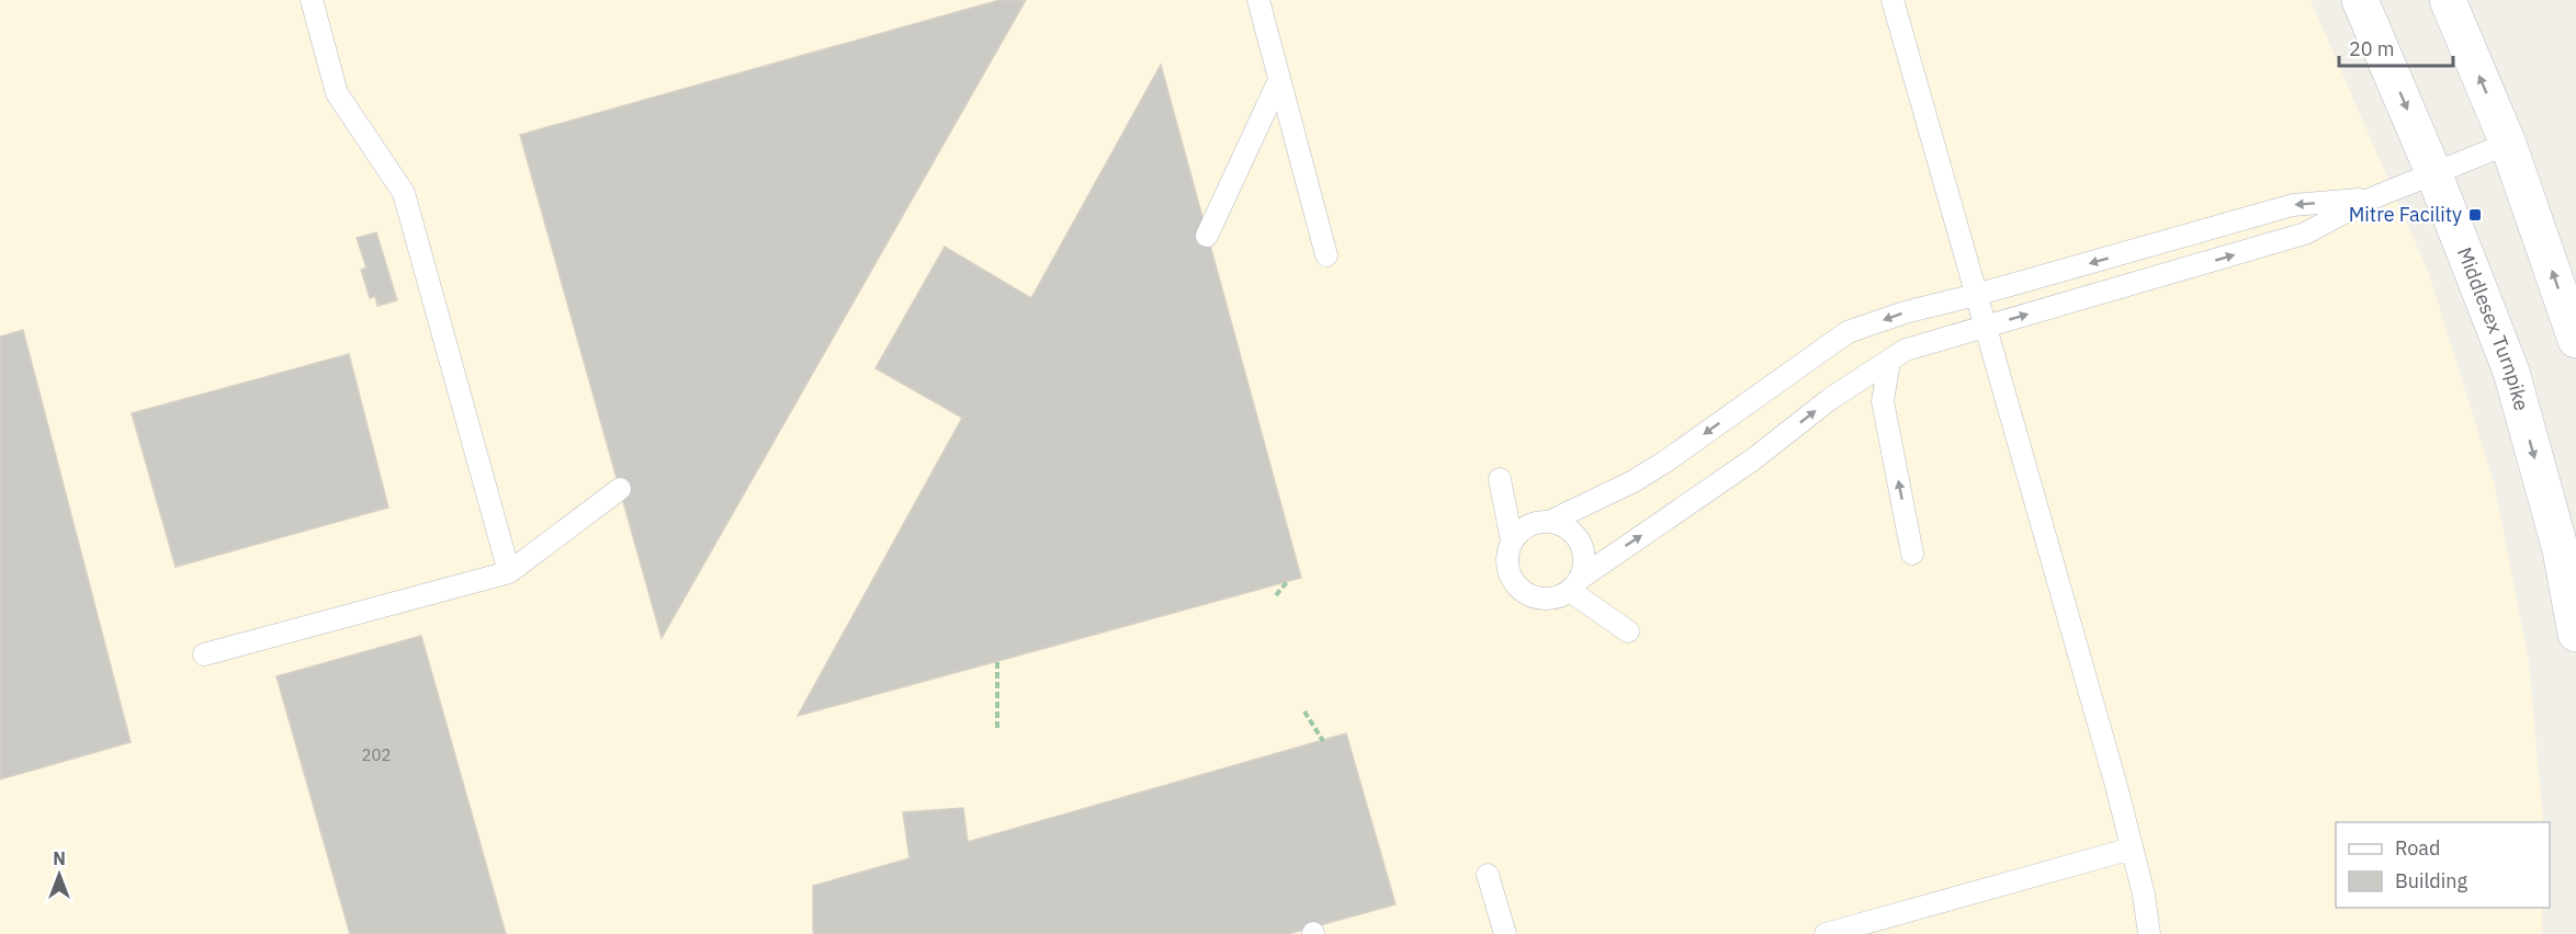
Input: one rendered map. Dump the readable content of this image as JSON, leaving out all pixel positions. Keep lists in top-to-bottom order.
{
  "streets": {
    "main road": ["Middlesex Turnpike"]
  },
  "places": {
    "transit": ["Mitre Facility"]
  },
  "house_numbers": ["202"],
  "legend": ["Road", "Building"],
  "scale_bar": "20 m",
  "north": "top"
}
